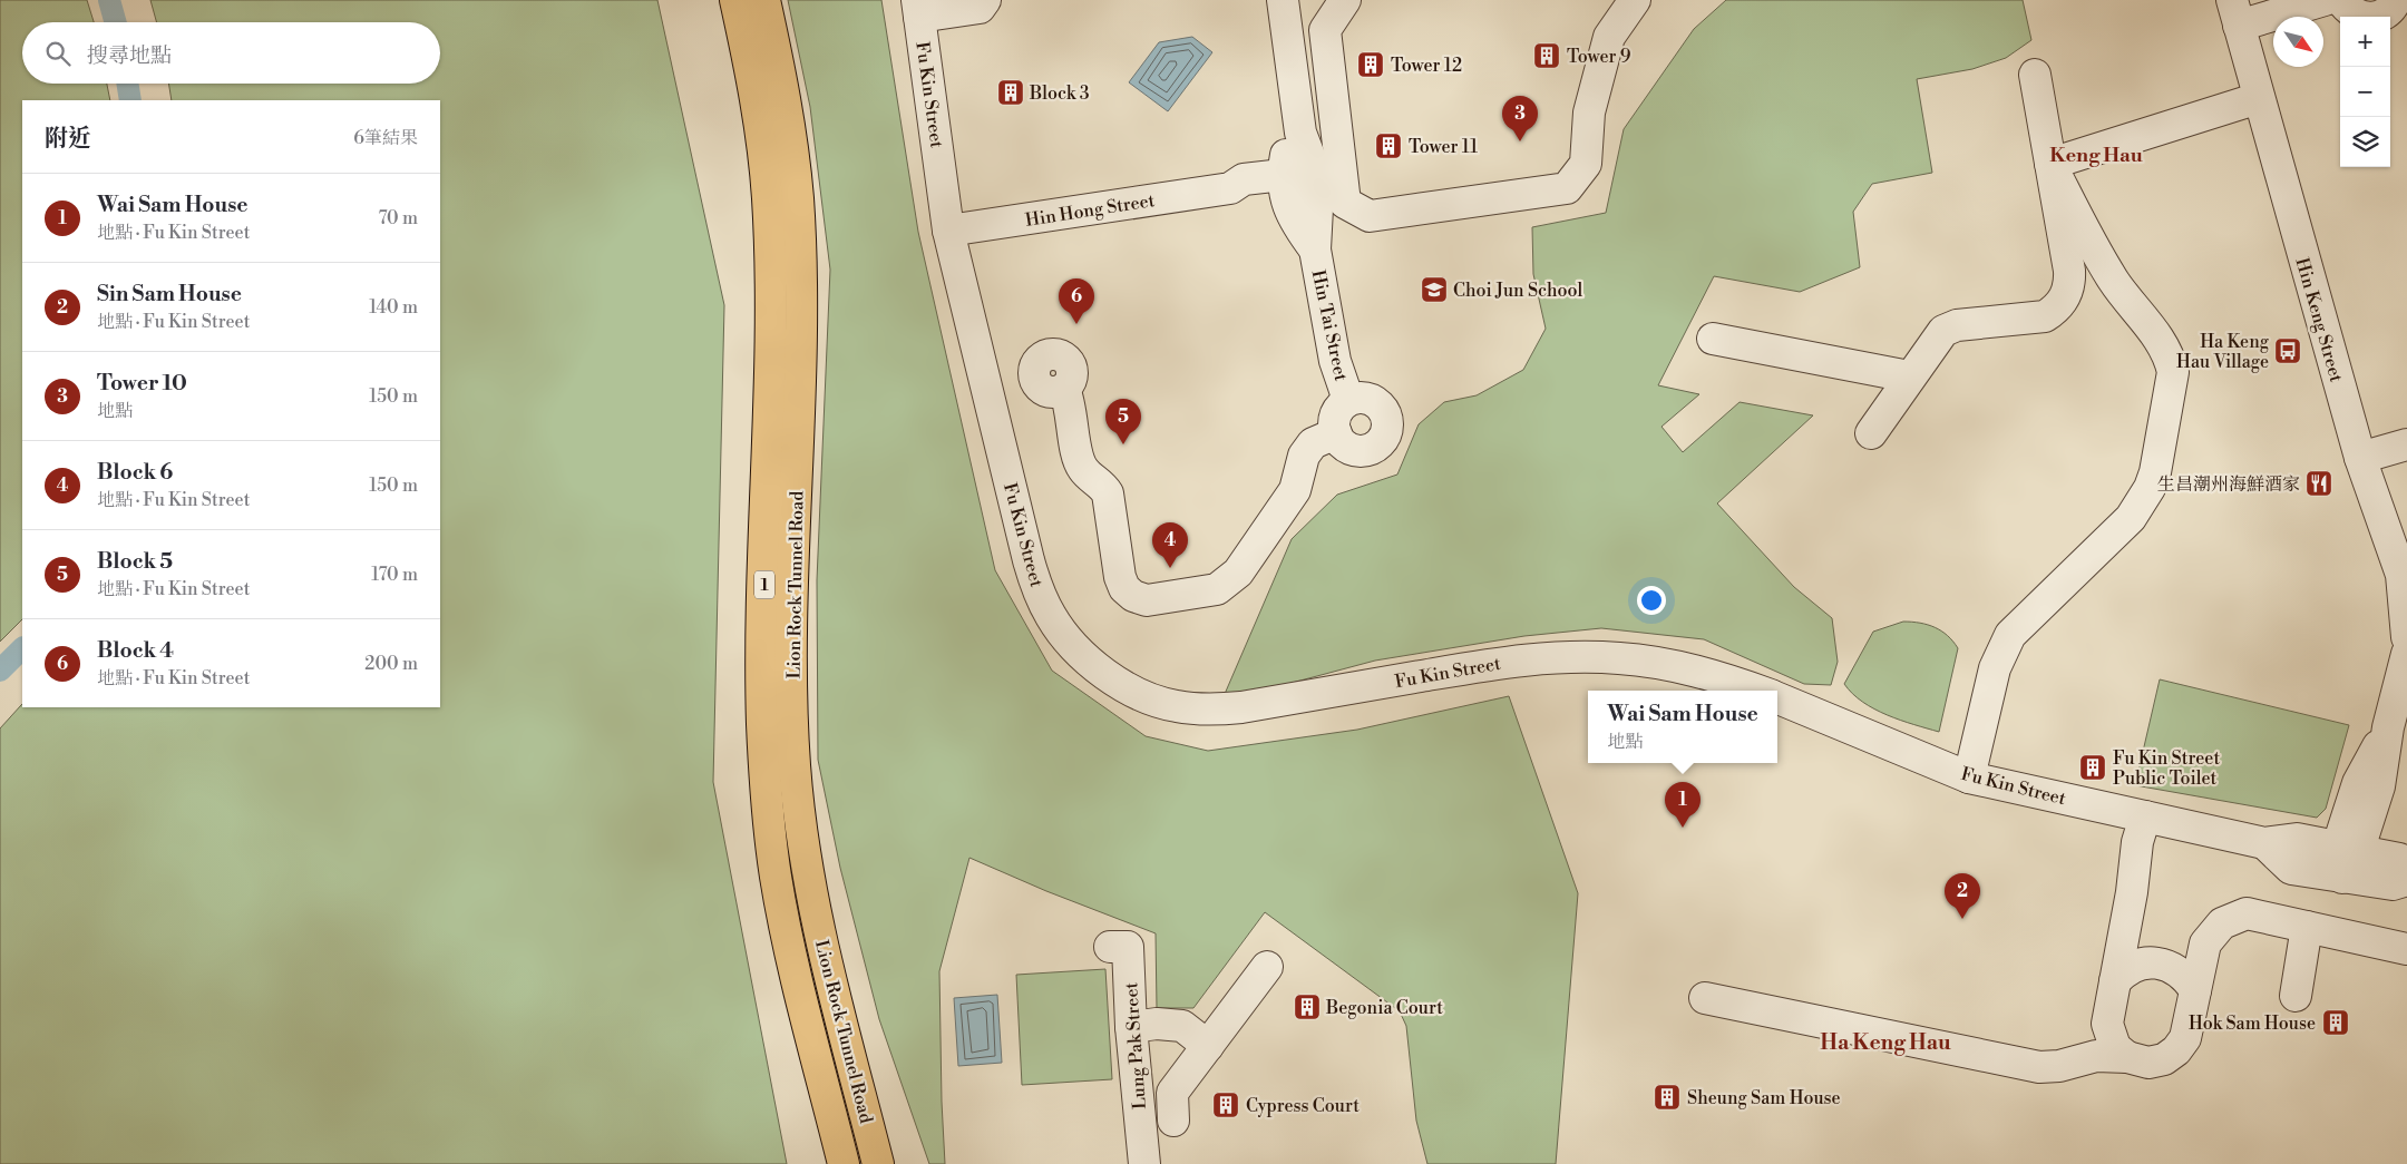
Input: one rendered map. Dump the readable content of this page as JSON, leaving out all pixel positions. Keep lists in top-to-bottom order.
{
  "streets": {
    "highway": ["1", "Lion Rock Tunnel Road"],
    "street": [
      "Fu Kin Street",
      "Hin Hong Street",
      "Hin Keng Street",
      "Hin Tai Street",
      "Lung Pak Street"
    ]
  },
  "crossings": [
    ["Fu Kin Street", "Hin Hong Street"],
    ["Hin Hong Street", "Hin Tai Street"]
  ],
  "districts": ["Keng Hau", "Ha Keng Hau"],
  "places": {
    "building": [
      "Tower 9",
      "Tower 12",
      "Block 3",
      "Tower 11",
      "Fu Kin Street Public Toilet",
      "Begonia Court",
      "Hok Sam House",
      "Sheung Sam House",
      "Cypress Court"
    ],
    "school or university": ["Choi Jun School"],
    "bus stop": ["Ha Keng Hau Village"],
    "restaurant": ["生昌潮州海鮮酒家"]
  },
  "north": "bottom right",
  "page": {
    "map_buttons": ["+", "−"],
    "search": "搜尋地點",
    "pins": [
      "3",
      "6",
      "5",
      "4",
      "1",
      "2"
    ],
    "heading": ["附近", "6筆結果"],
    "list": [
      {
        "mark": "1",
        "name": "Wai Sam House",
        "note": "地點 · Fu Kin Street",
        "value": "70 m"
      },
      {
        "mark": "2",
        "name": "Sin Sam House",
        "note": "地點 · Fu Kin Street",
        "value": "140 m"
      },
      {
        "mark": "3",
        "name": "Tower 10",
        "note": "地點",
        "value": "150 m"
      },
      {
        "mark": "4",
        "name": "Block 6",
        "note": "地點 · Fu Kin Street",
        "value": "150 m"
      },
      {
        "mark": "5",
        "name": "Block 5",
        "note": "地點 · Fu Kin Street",
        "value": "170 m"
      },
      {
        "mark": "6",
        "name": "Block 4",
        "note": "地點 · Fu Kin Street",
        "value": "200 m"
      }
    ],
    "popup": ["Wai Sam House", "地點"]
  }
}
